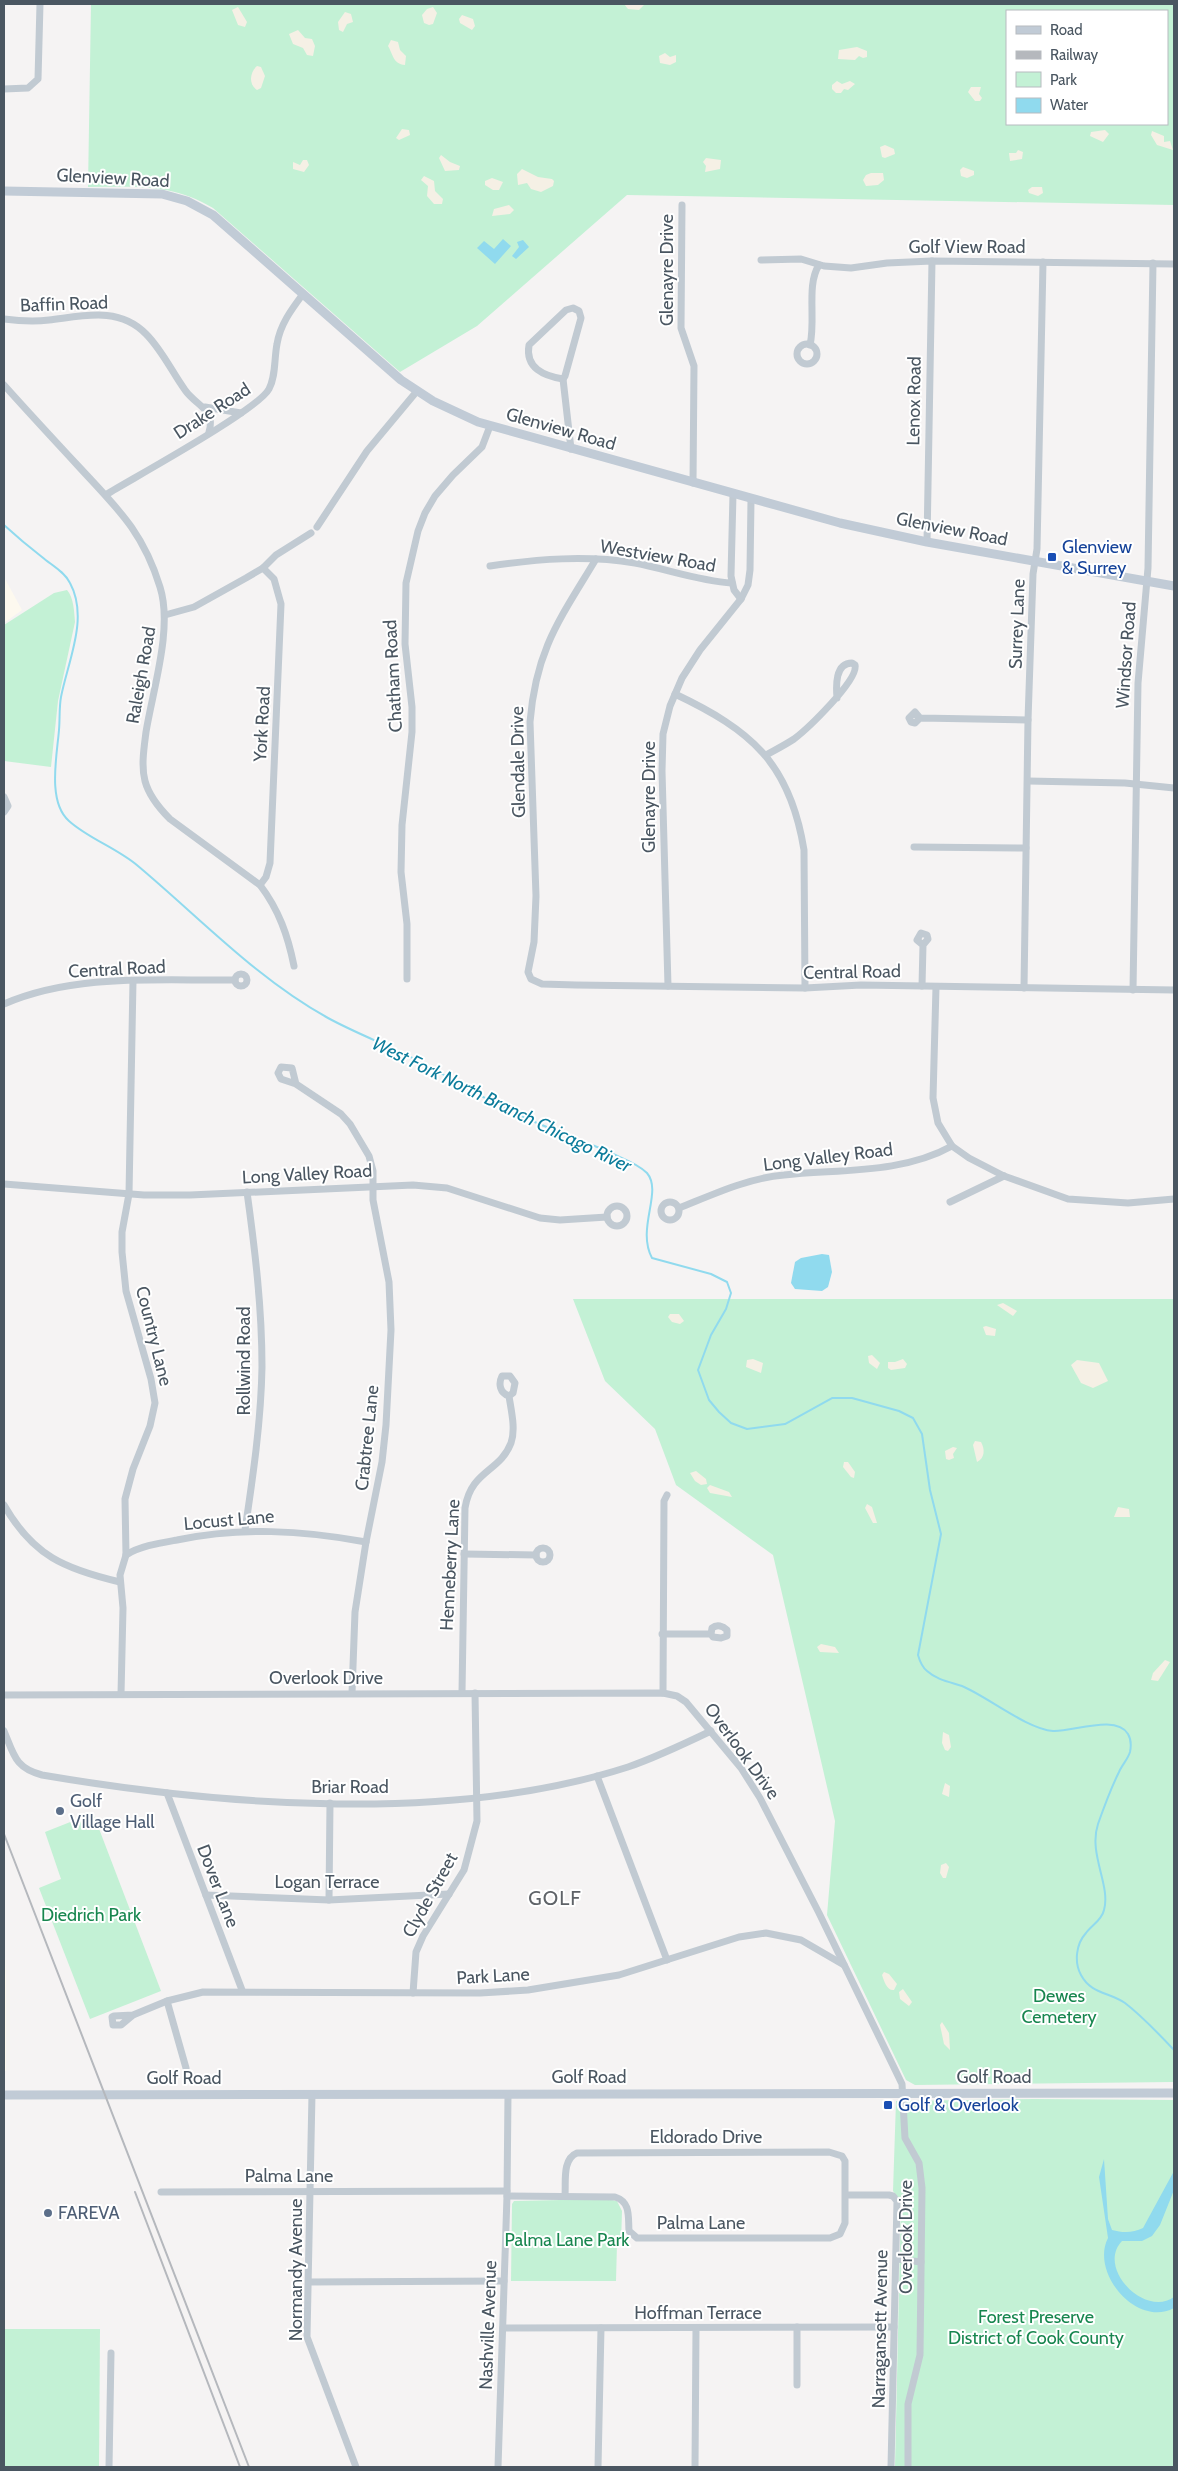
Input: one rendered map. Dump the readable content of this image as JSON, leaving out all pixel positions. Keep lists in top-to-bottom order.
{
  "streets": {
    "main road": ["Glenview Road", "Golf Road"],
    "street": [
      "Golf View Road",
      "Glenayre Drive",
      "Baffin Road",
      "Lenox Road",
      "Drake Road",
      "Westview Road",
      "Surrey Lane",
      "Windsor Road",
      "Raleigh Road",
      "Chatham Road",
      "York Road",
      "Glendale Drive",
      "Central Road",
      "Long Valley Road",
      "Country Lane",
      "Rollwind Road",
      "Crabtree Lane",
      "Locust Lane",
      "Henneberry Lane",
      "Overlook Drive",
      "Briar Road",
      "Logan Terrace",
      "Dover Lane",
      "Clyde Street",
      "Park Lane",
      "Eldorado Drive",
      "Palma Lane",
      "Normandy Avenue",
      "Hoffman Terrace",
      "Nashville Avenue",
      "Narragansett Avenue"
    ]
  },
  "crossings": [
    ["Glenview Road", "Glenayre Drive"],
    ["Glenview Road", "Lenox Road"],
    ["Glenview Road", "Drake Road"],
    ["Glenview Road", "Surrey Lane"],
    ["Glenview Road", "Windsor Road"],
    ["Glenview Road", "Chatham Road"],
    ["Golf View Road", "Lenox Road"],
    ["Golf View Road", "Surrey Lane"],
    ["Golf View Road", "Windsor Road"],
    ["Glenayre Drive", "Central Road"],
    ["Drake Road", "Raleigh Road"],
    ["Westview Road", "Glendale Drive"],
    ["Surrey Lane", "Central Road"],
    ["Windsor Road", "Central Road"],
    ["Raleigh Road", "York Road"],
    ["Glendale Drive", "Central Road"],
    ["Central Road", "Country Lane"],
    ["Long Valley Road", "Country Lane"],
    ["Long Valley Road", "Rollwind Road"],
    ["Long Valley Road", "Crabtree Lane"],
    ["Country Lane", "Locust Lane"],
    ["Country Lane", "Overlook Drive"],
    ["Rollwind Road", "Locust Lane"],
    ["Crabtree Lane", "Locust Lane"],
    ["Crabtree Lane", "Overlook Drive"],
    ["Henneberry Lane", "Overlook Drive"],
    ["Overlook Drive", "Briar Road"],
    ["Overlook Drive", "Clyde Street"],
    ["Overlook Drive", "Park Lane"],
    ["Overlook Drive", "Golf Road"],
    ["Briar Road", "Dover Lane"],
    ["Briar Road", "Clyde Street"],
    ["Logan Terrace", "Dover Lane"],
    ["Logan Terrace", "Clyde Street"],
    ["Dover Lane", "Park Lane"],
    ["Clyde Street", "Park Lane"],
    ["Golf Road", "Normandy Avenue"],
    ["Golf Road", "Nashville Avenue"],
    ["Eldorado Drive", "Palma Lane"],
    ["Eldorado Drive", "Narragansett Avenue"],
    ["Palma Lane", "Normandy Avenue"],
    ["Palma Lane", "Nashville Avenue"],
    ["Palma Lane", "Narragansett Avenue"],
    ["Hoffman Terrace", "Nashville Avenue"],
    ["Hoffman Terrace", "Narragansett Avenue"]
  ],
  "districts": ["GOLF"],
  "water": ["West Fork North Branch Chicago River"],
  "parks": [
    "Diedrich Park",
    "Dewes Cemetery",
    "Palma Lane Park",
    "Forest Preserve District of Cook County"
  ],
  "places": {
    "transit": ["Glenview & Surrey", "Golf & Overlook"],
    "other": ["Golf Village Hall", "FAREVA"]
  },
  "legend": [
    "Road",
    "Railway",
    "Park",
    "Water"
  ]
}
